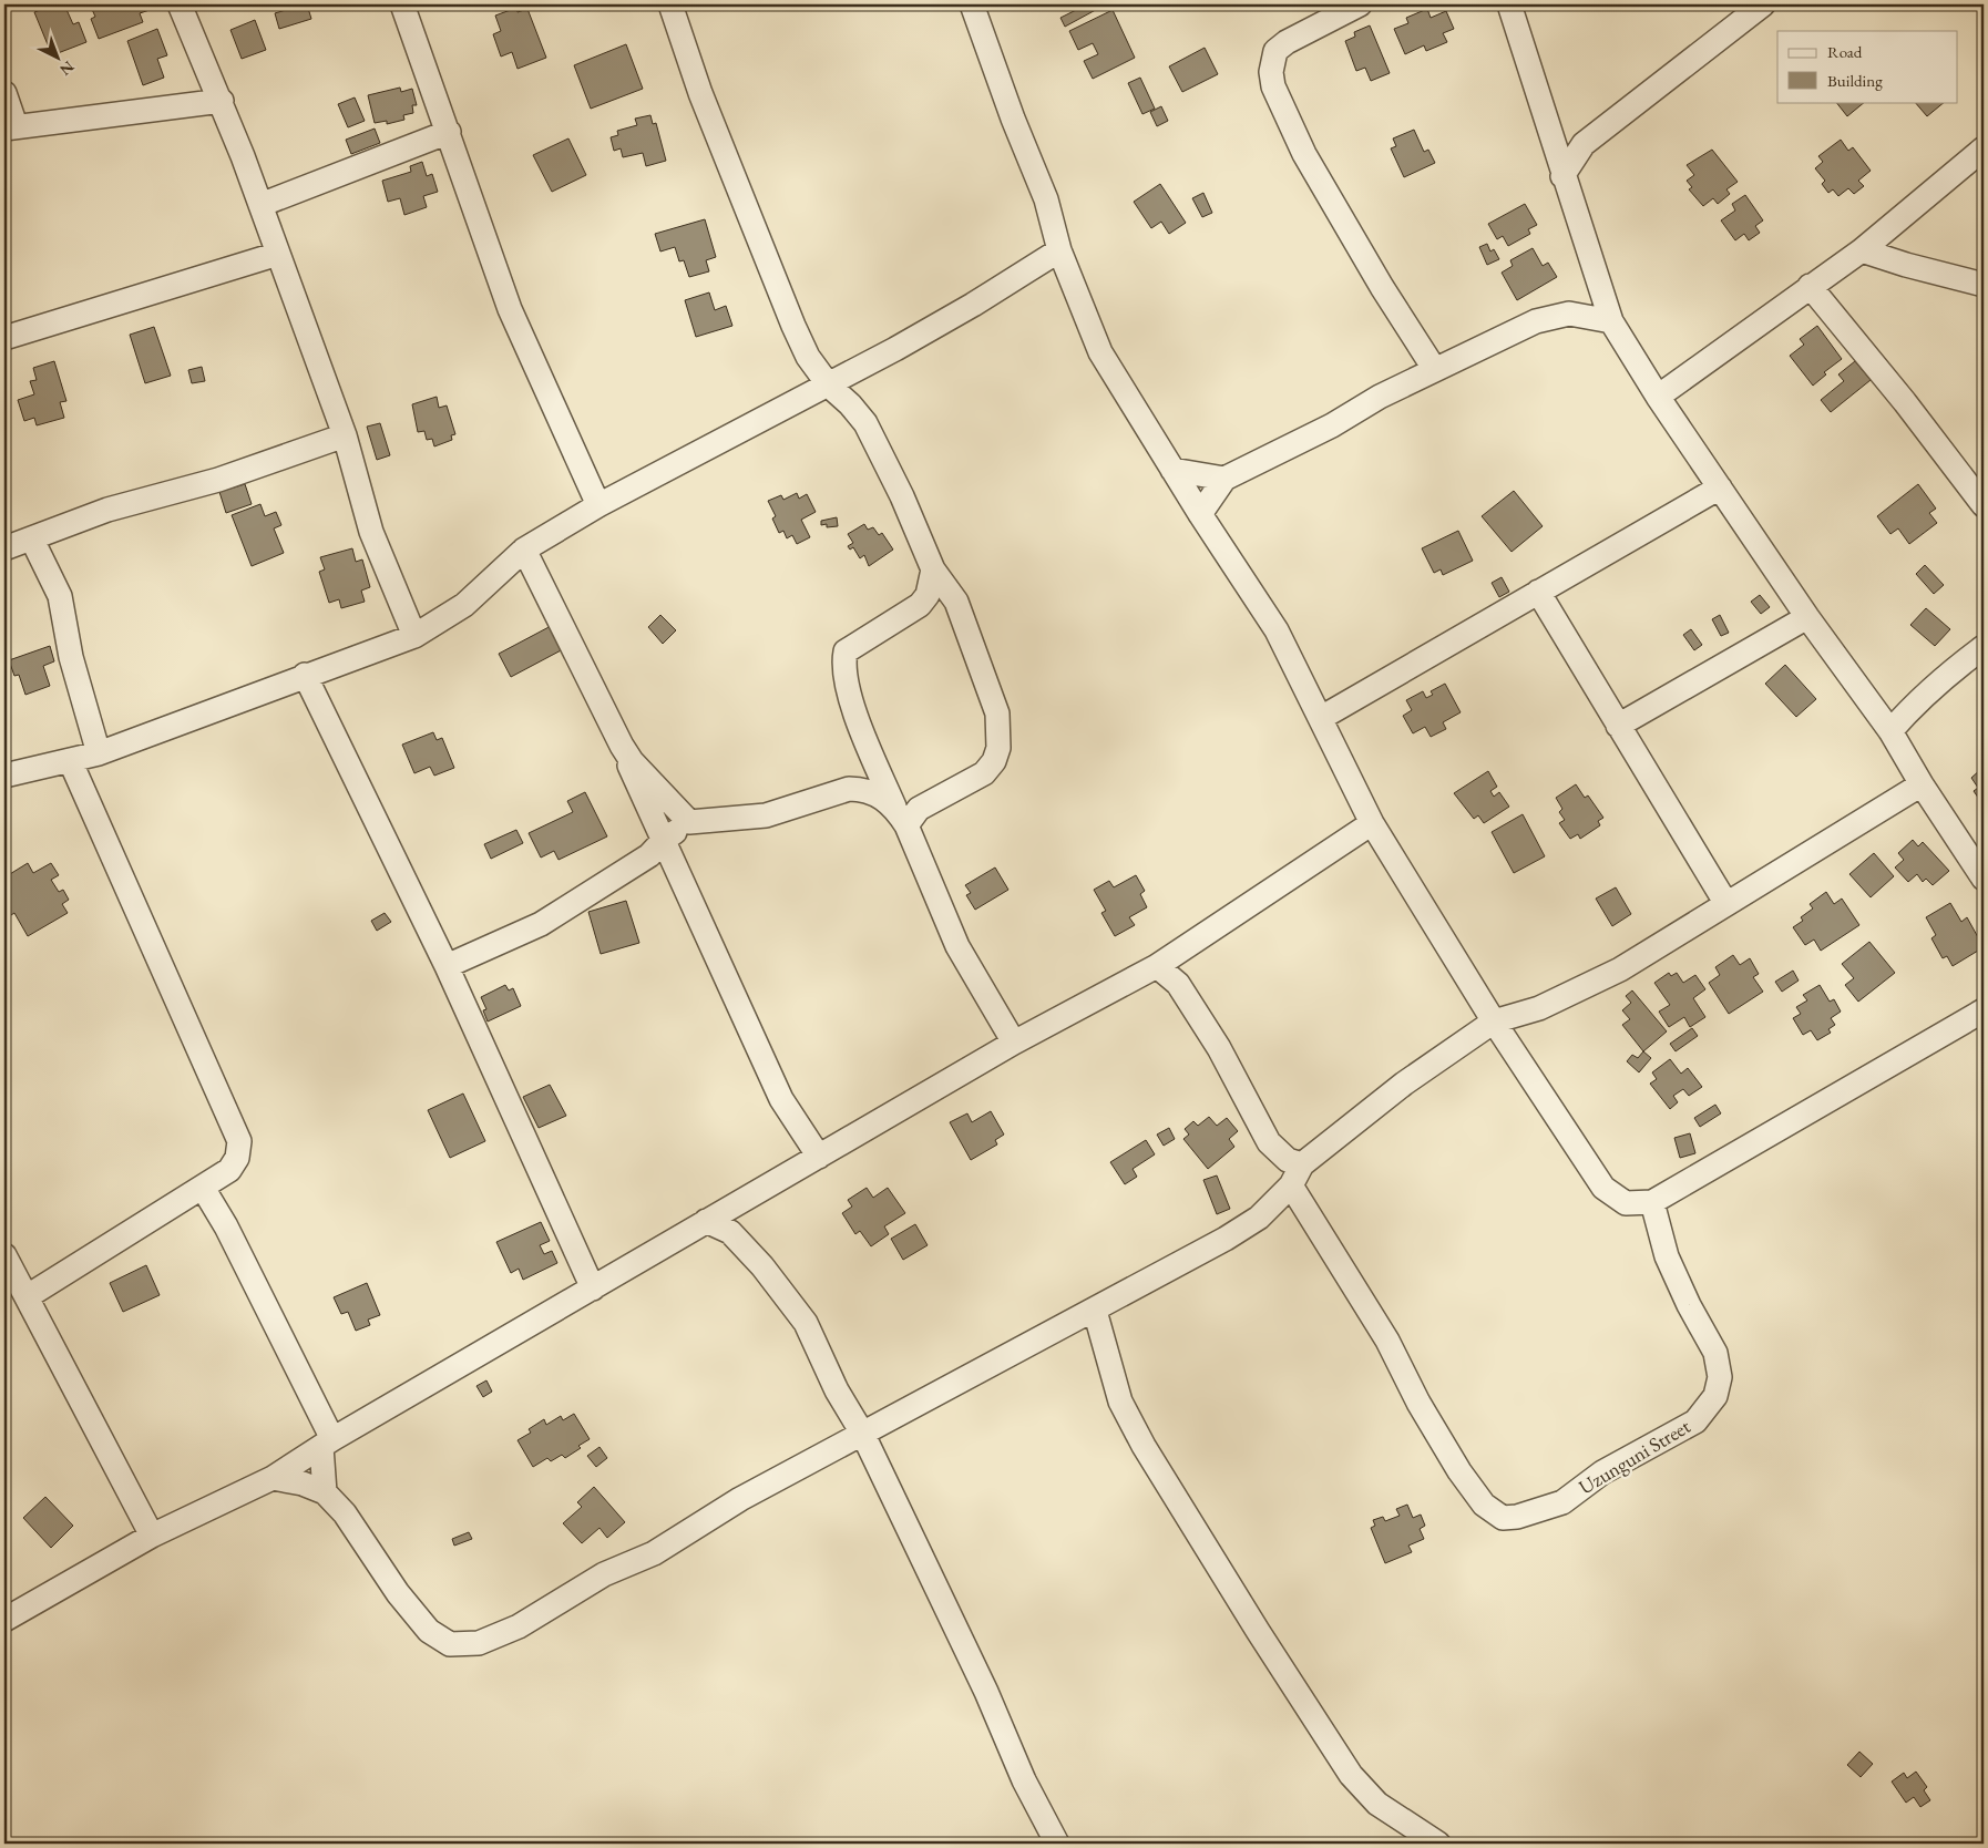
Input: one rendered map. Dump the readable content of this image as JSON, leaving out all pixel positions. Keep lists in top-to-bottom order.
{
  "streets": {
    "street": ["Uzunguni Street"]
  },
  "legend": ["Road", "Building"],
  "north": "bottom right"
}
